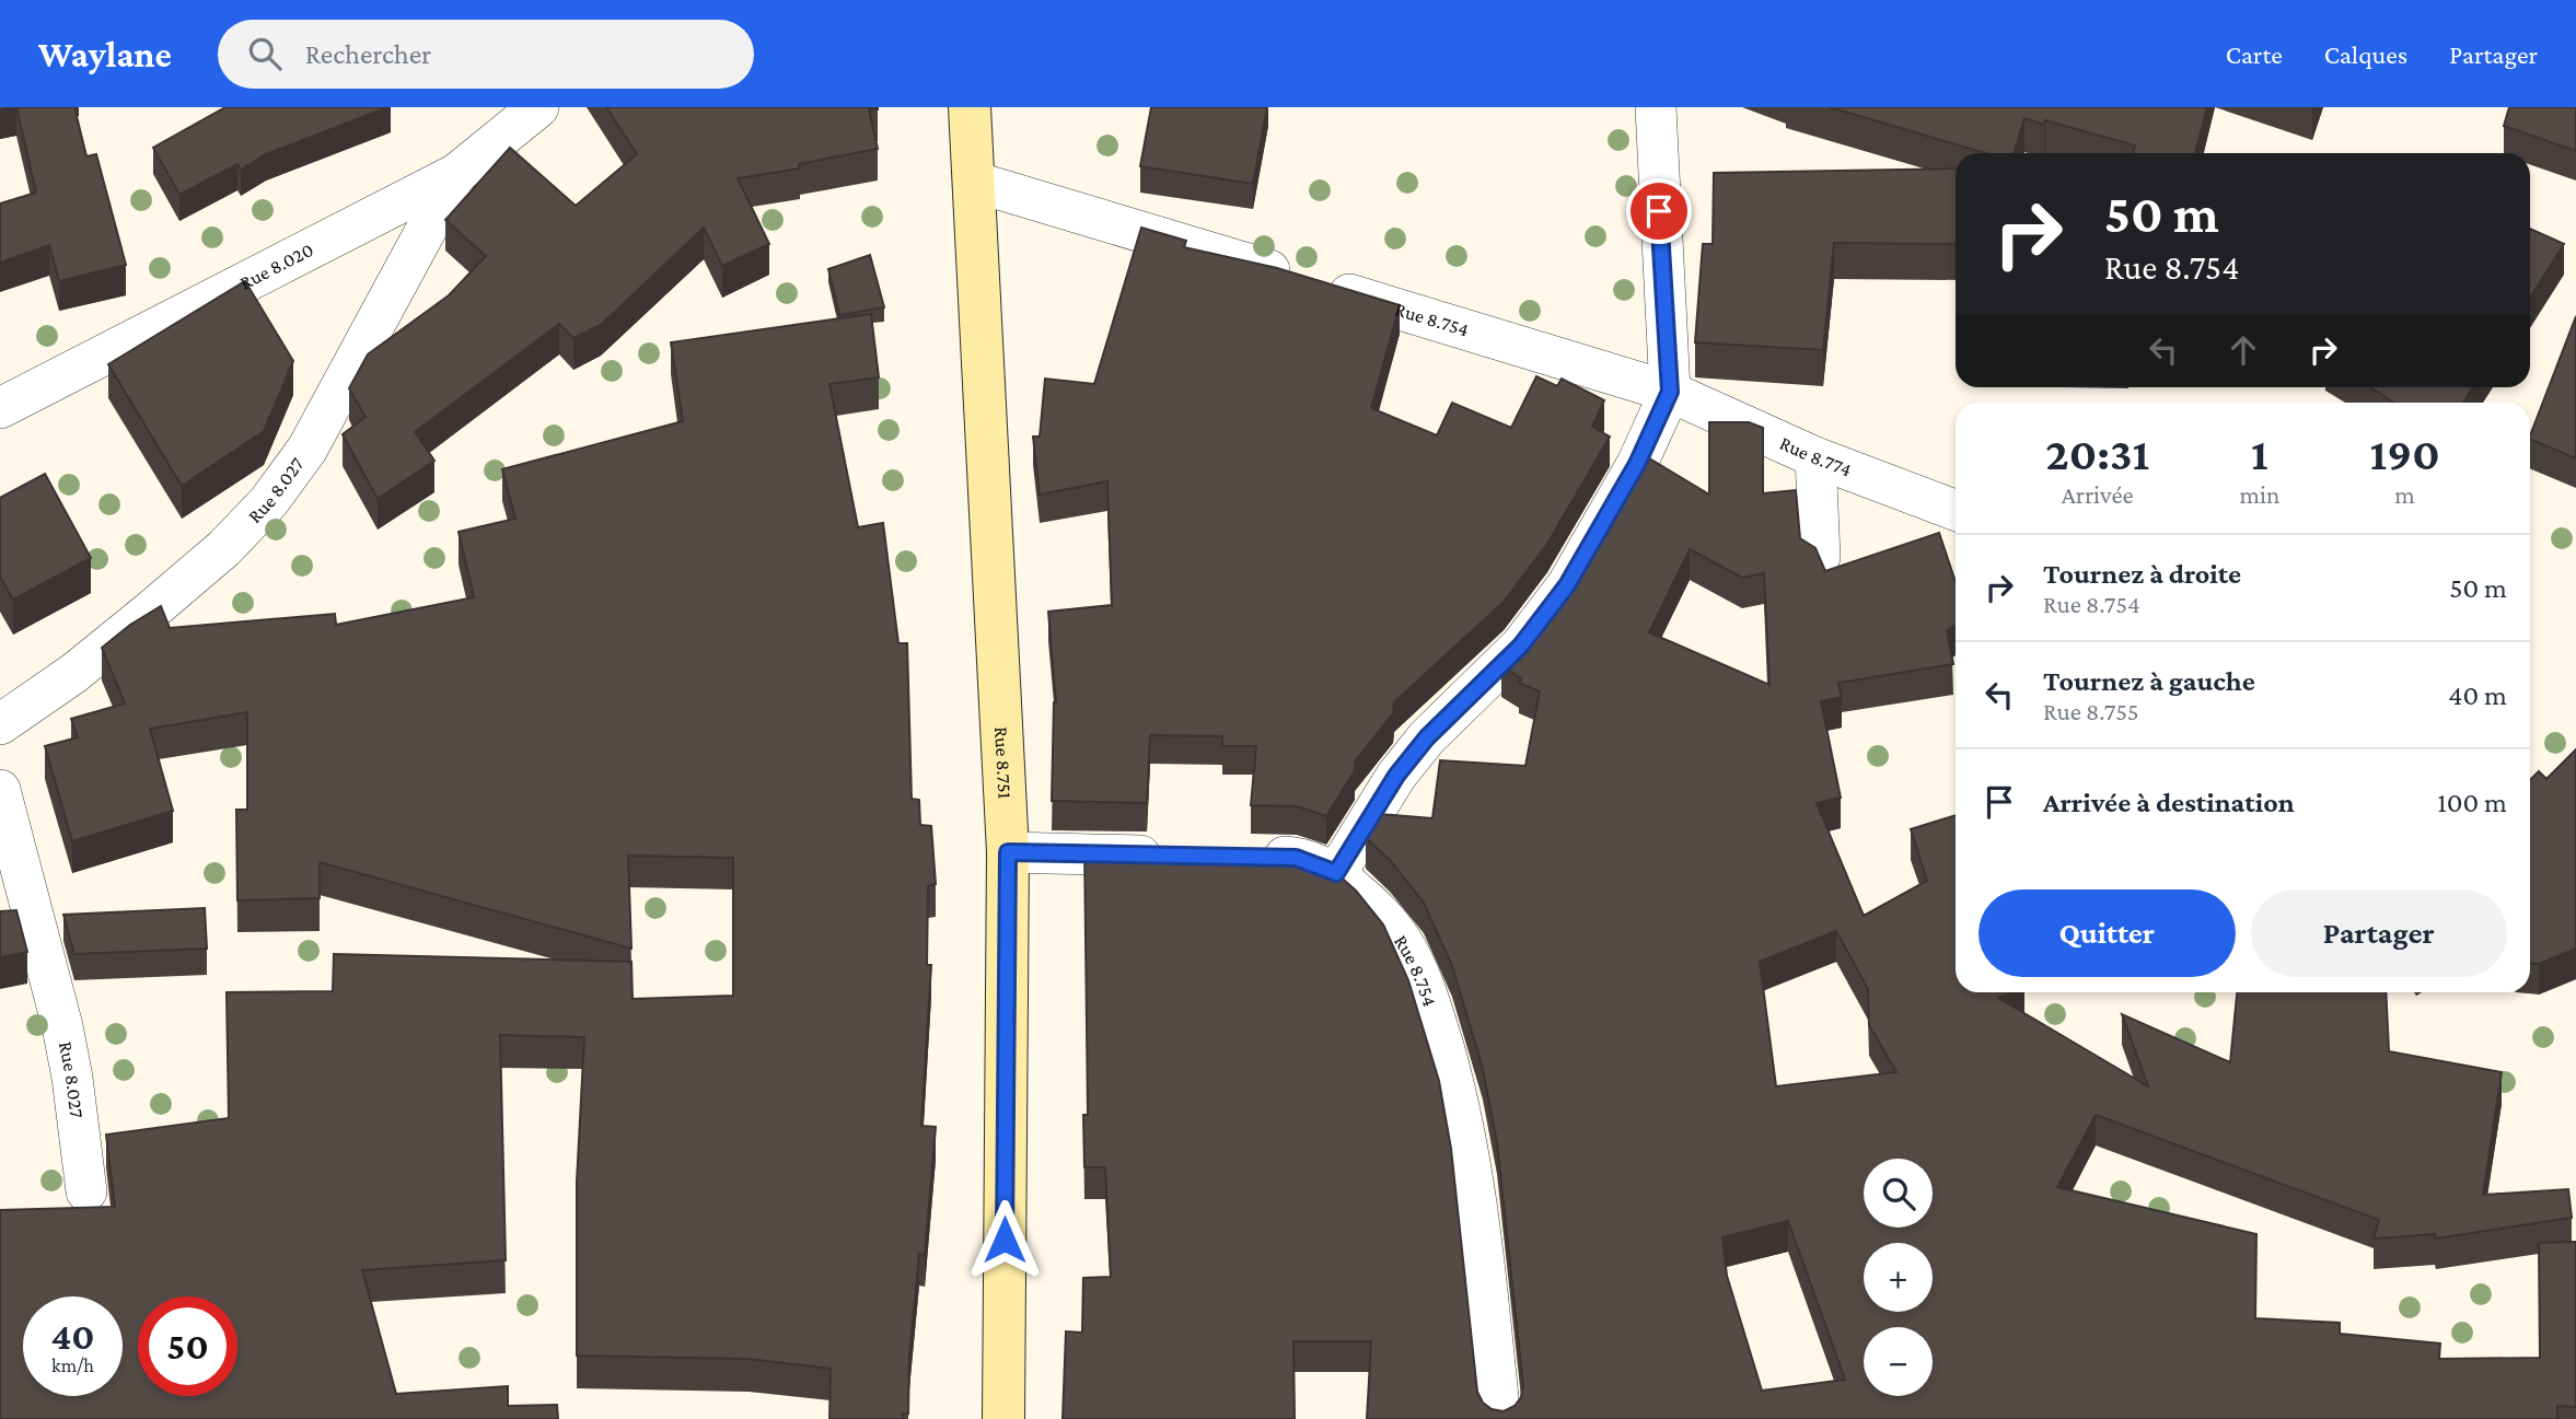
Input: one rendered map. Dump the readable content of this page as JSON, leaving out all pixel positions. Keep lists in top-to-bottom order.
{
  "streets": {
    "main road": ["Rue 8.751"],
    "street": [
      "Rue 8.020",
      "Rue 8.754",
      "Rue 8.774",
      "Rue 8.027"
    ]
  },
  "crossings": [
    ["Rue 8.020", "Rue 8.027"],
    ["Rue 8.754", "Rue 8.774"],
    ["Rue 8.754", "Rue 8.751"]
  ],
  "page": {
    "header": "Waylane",
    "search": "Rechercher",
    "nav": ["Carte", "Calques", "Partager"],
    "turn": ["50 m", "Rue 8.754"],
    "eta": [
      "20:31",
      "Arrivée",
      "1",
      "min",
      "190",
      "m"
    ],
    "list": [
      {
        "name": "Tournez à droite",
        "note": "Rue 8.754",
        "value": "50 m"
      },
      {
        "name": "Tournez à gauche",
        "note": "Rue 8.755",
        "value": "40 m"
      },
      {
        "name": "Arrivée à destination",
        "value": "100 m"
      }
    ],
    "buttons": ["Quitter", "Partager"],
    "map_buttons": ["+", "−"],
    "speed": "40 km/h",
    "limit": "50"
  }
}
